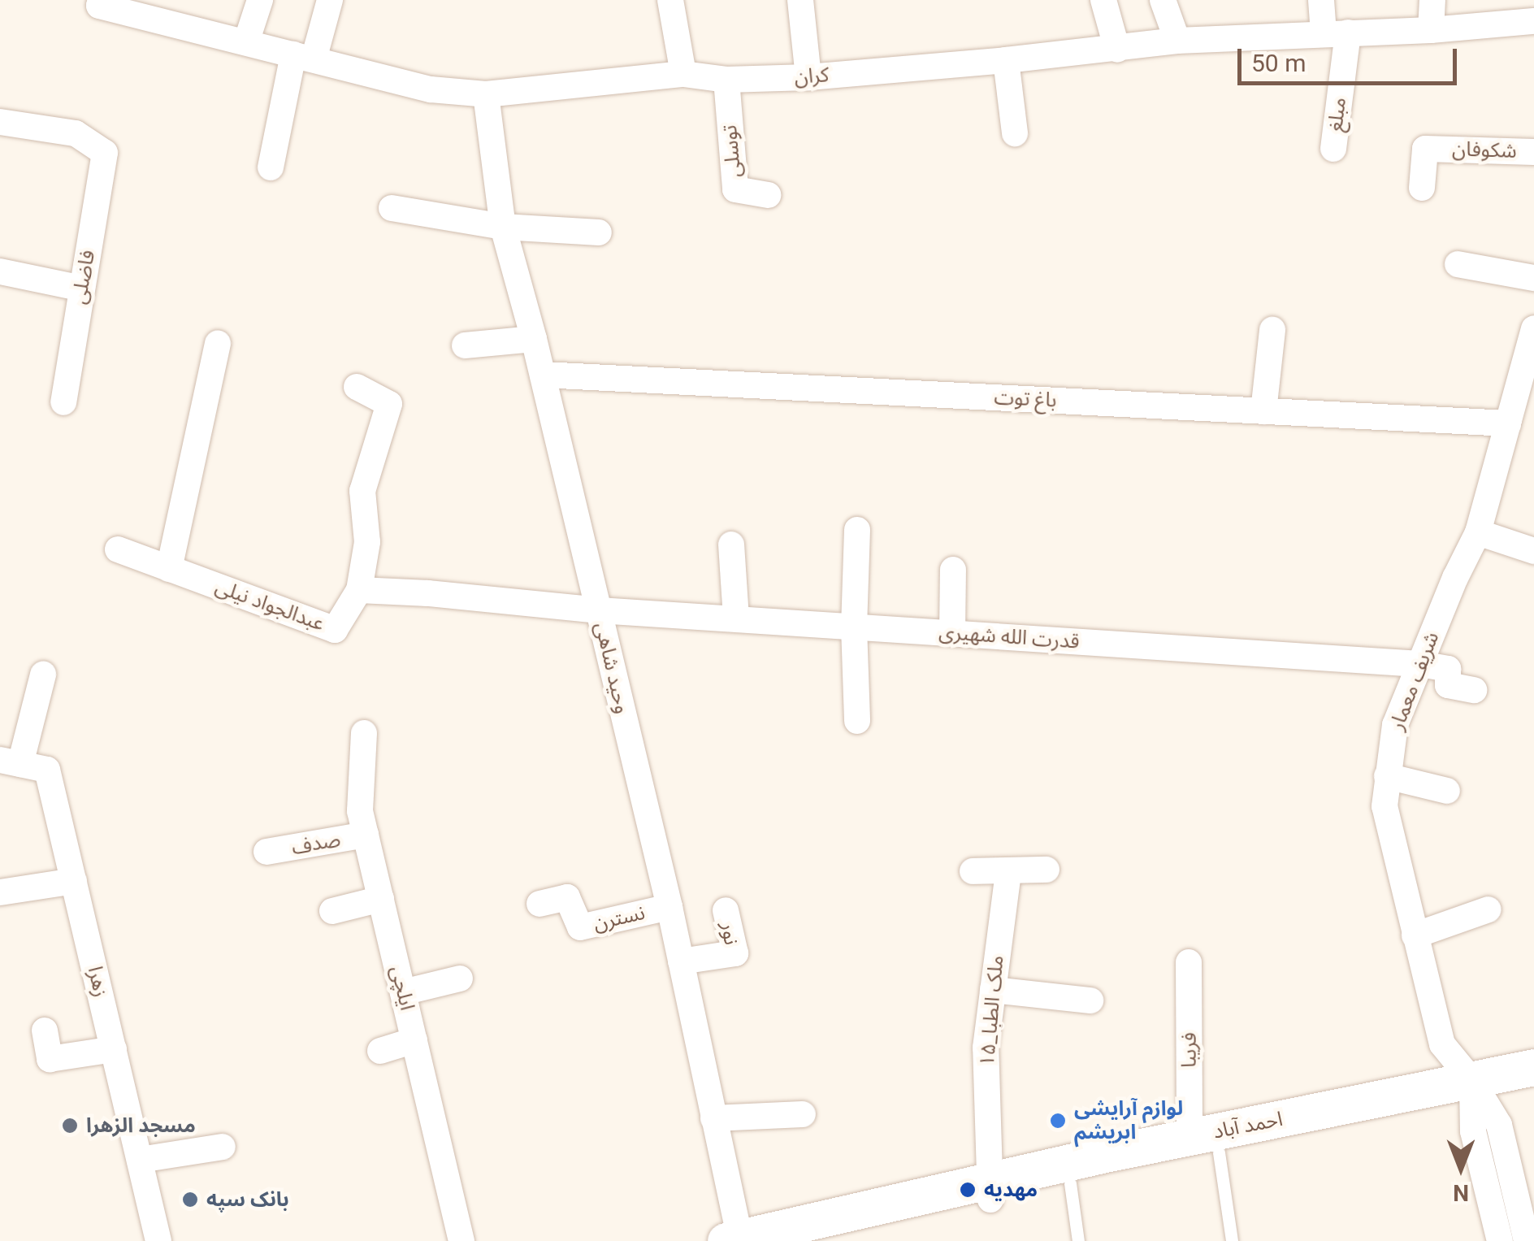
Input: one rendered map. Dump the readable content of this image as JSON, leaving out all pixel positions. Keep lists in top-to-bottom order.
{
  "streets": {
    "main road": ["احمد آباد"],
    "street": [
      "کران",
      "مبلغ",
      "شکوفان",
      "توسلی",
      "فاضلی",
      "باغ توت",
      "عبدالجواد نیلی",
      "قدرت الله شهیری",
      "وحید شاهی",
      "شریف معمار",
      "صدف",
      "نسترن",
      "نور",
      "زهرا",
      "ایلچی",
      "۱۵_ملک الطبا",
      "فریبا"
    ]
  },
  "crossings": [
    ["کران", "مبلغ"],
    ["کران", "توسلی"],
    ["کران", "وحید شاهی"],
    ["باغ توت", "وحید شاهی"],
    ["باغ توت", "شریف معمار"],
    ["قدرت الله شهیری", "وحید شاهی"],
    ["قدرت الله شهیری", "شریف معمار"],
    ["وحید شاهی", "نسترن"],
    ["وحید شاهی", "نور"],
    ["وحید شاهی", "احمد آباد"],
    ["شریف معمار", "احمد آباد"],
    ["صدف", "ایلچی"],
    ["۱۵_ملک الطبا", "احمد آباد"],
    ["فریبا", "احمد آباد"]
  ],
  "places": [
    "لوازم آرایشی ابریشم",
    "مسجد الزهرا",
    "مهدیه",
    "بانک سپه"
  ],
  "scale_bar": "50 m",
  "north": "bottom"
}
